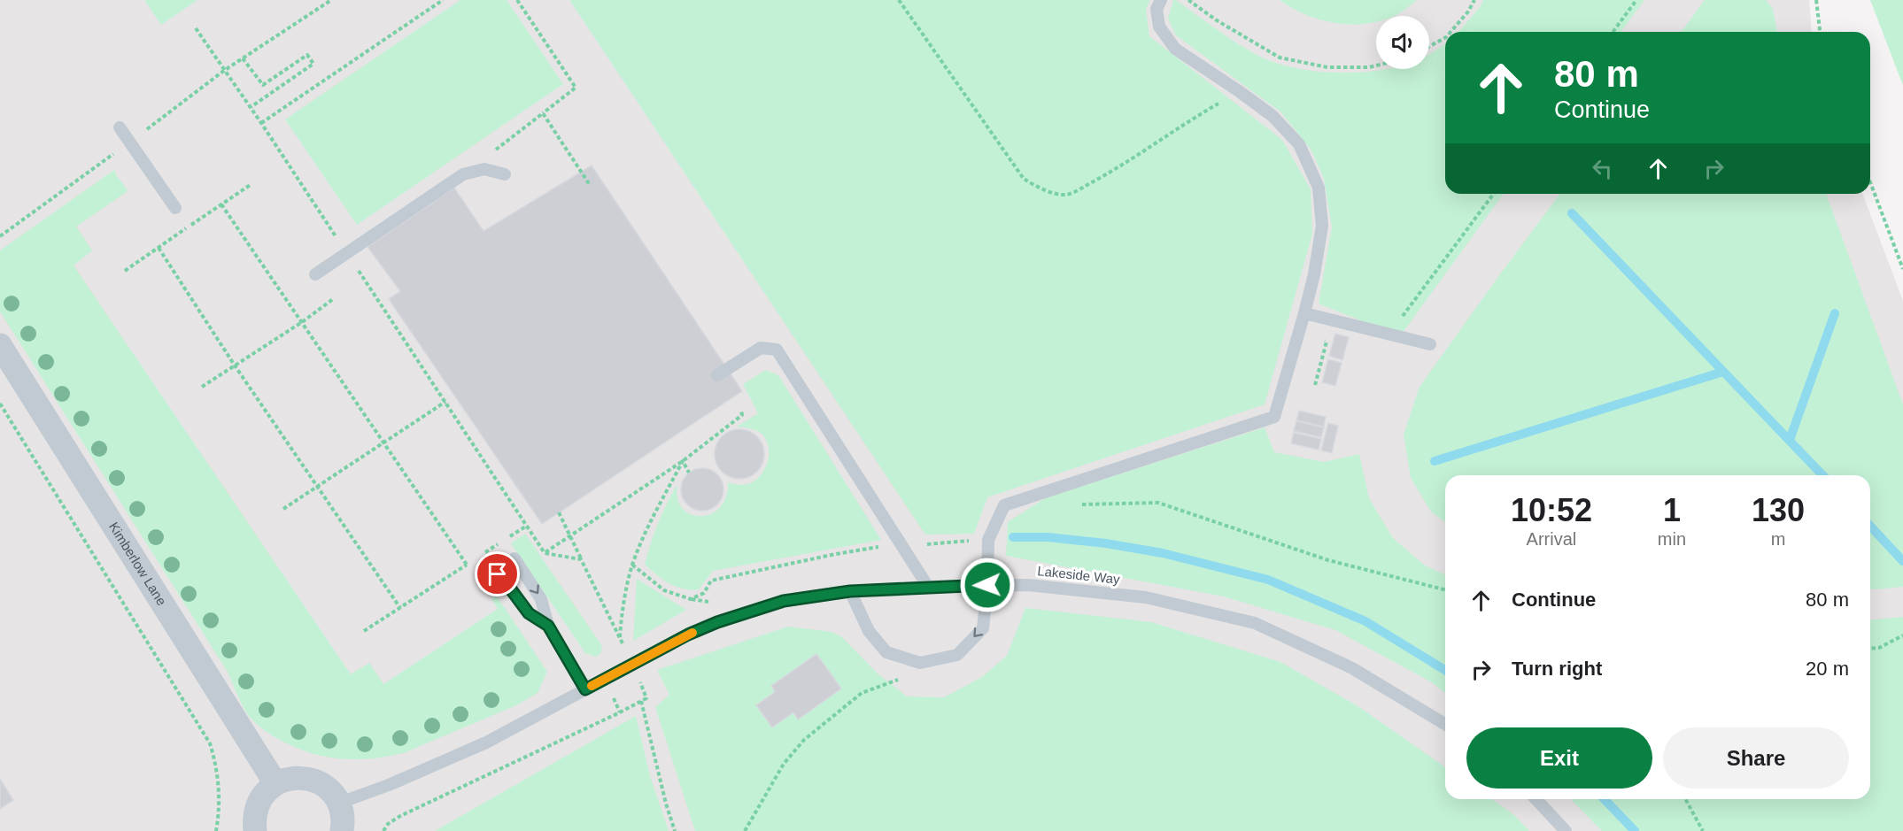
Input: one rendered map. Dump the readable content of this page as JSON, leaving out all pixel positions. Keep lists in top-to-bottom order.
{
  "streets": {
    "street": ["Kimberlow Lane"],
    "lane": ["Lakeside Way"]
  },
  "page": {
    "turn": ["80 m", "Continue"],
    "eta": [
      "10:52",
      "Arrival",
      "1",
      "min",
      "130",
      "m"
    ],
    "list": [
      {
        "name": "Continue",
        "value": "80 m"
      },
      {
        "name": "Turn right",
        "value": "20 m"
      }
    ],
    "buttons": ["Exit", "Share"]
  }
}
